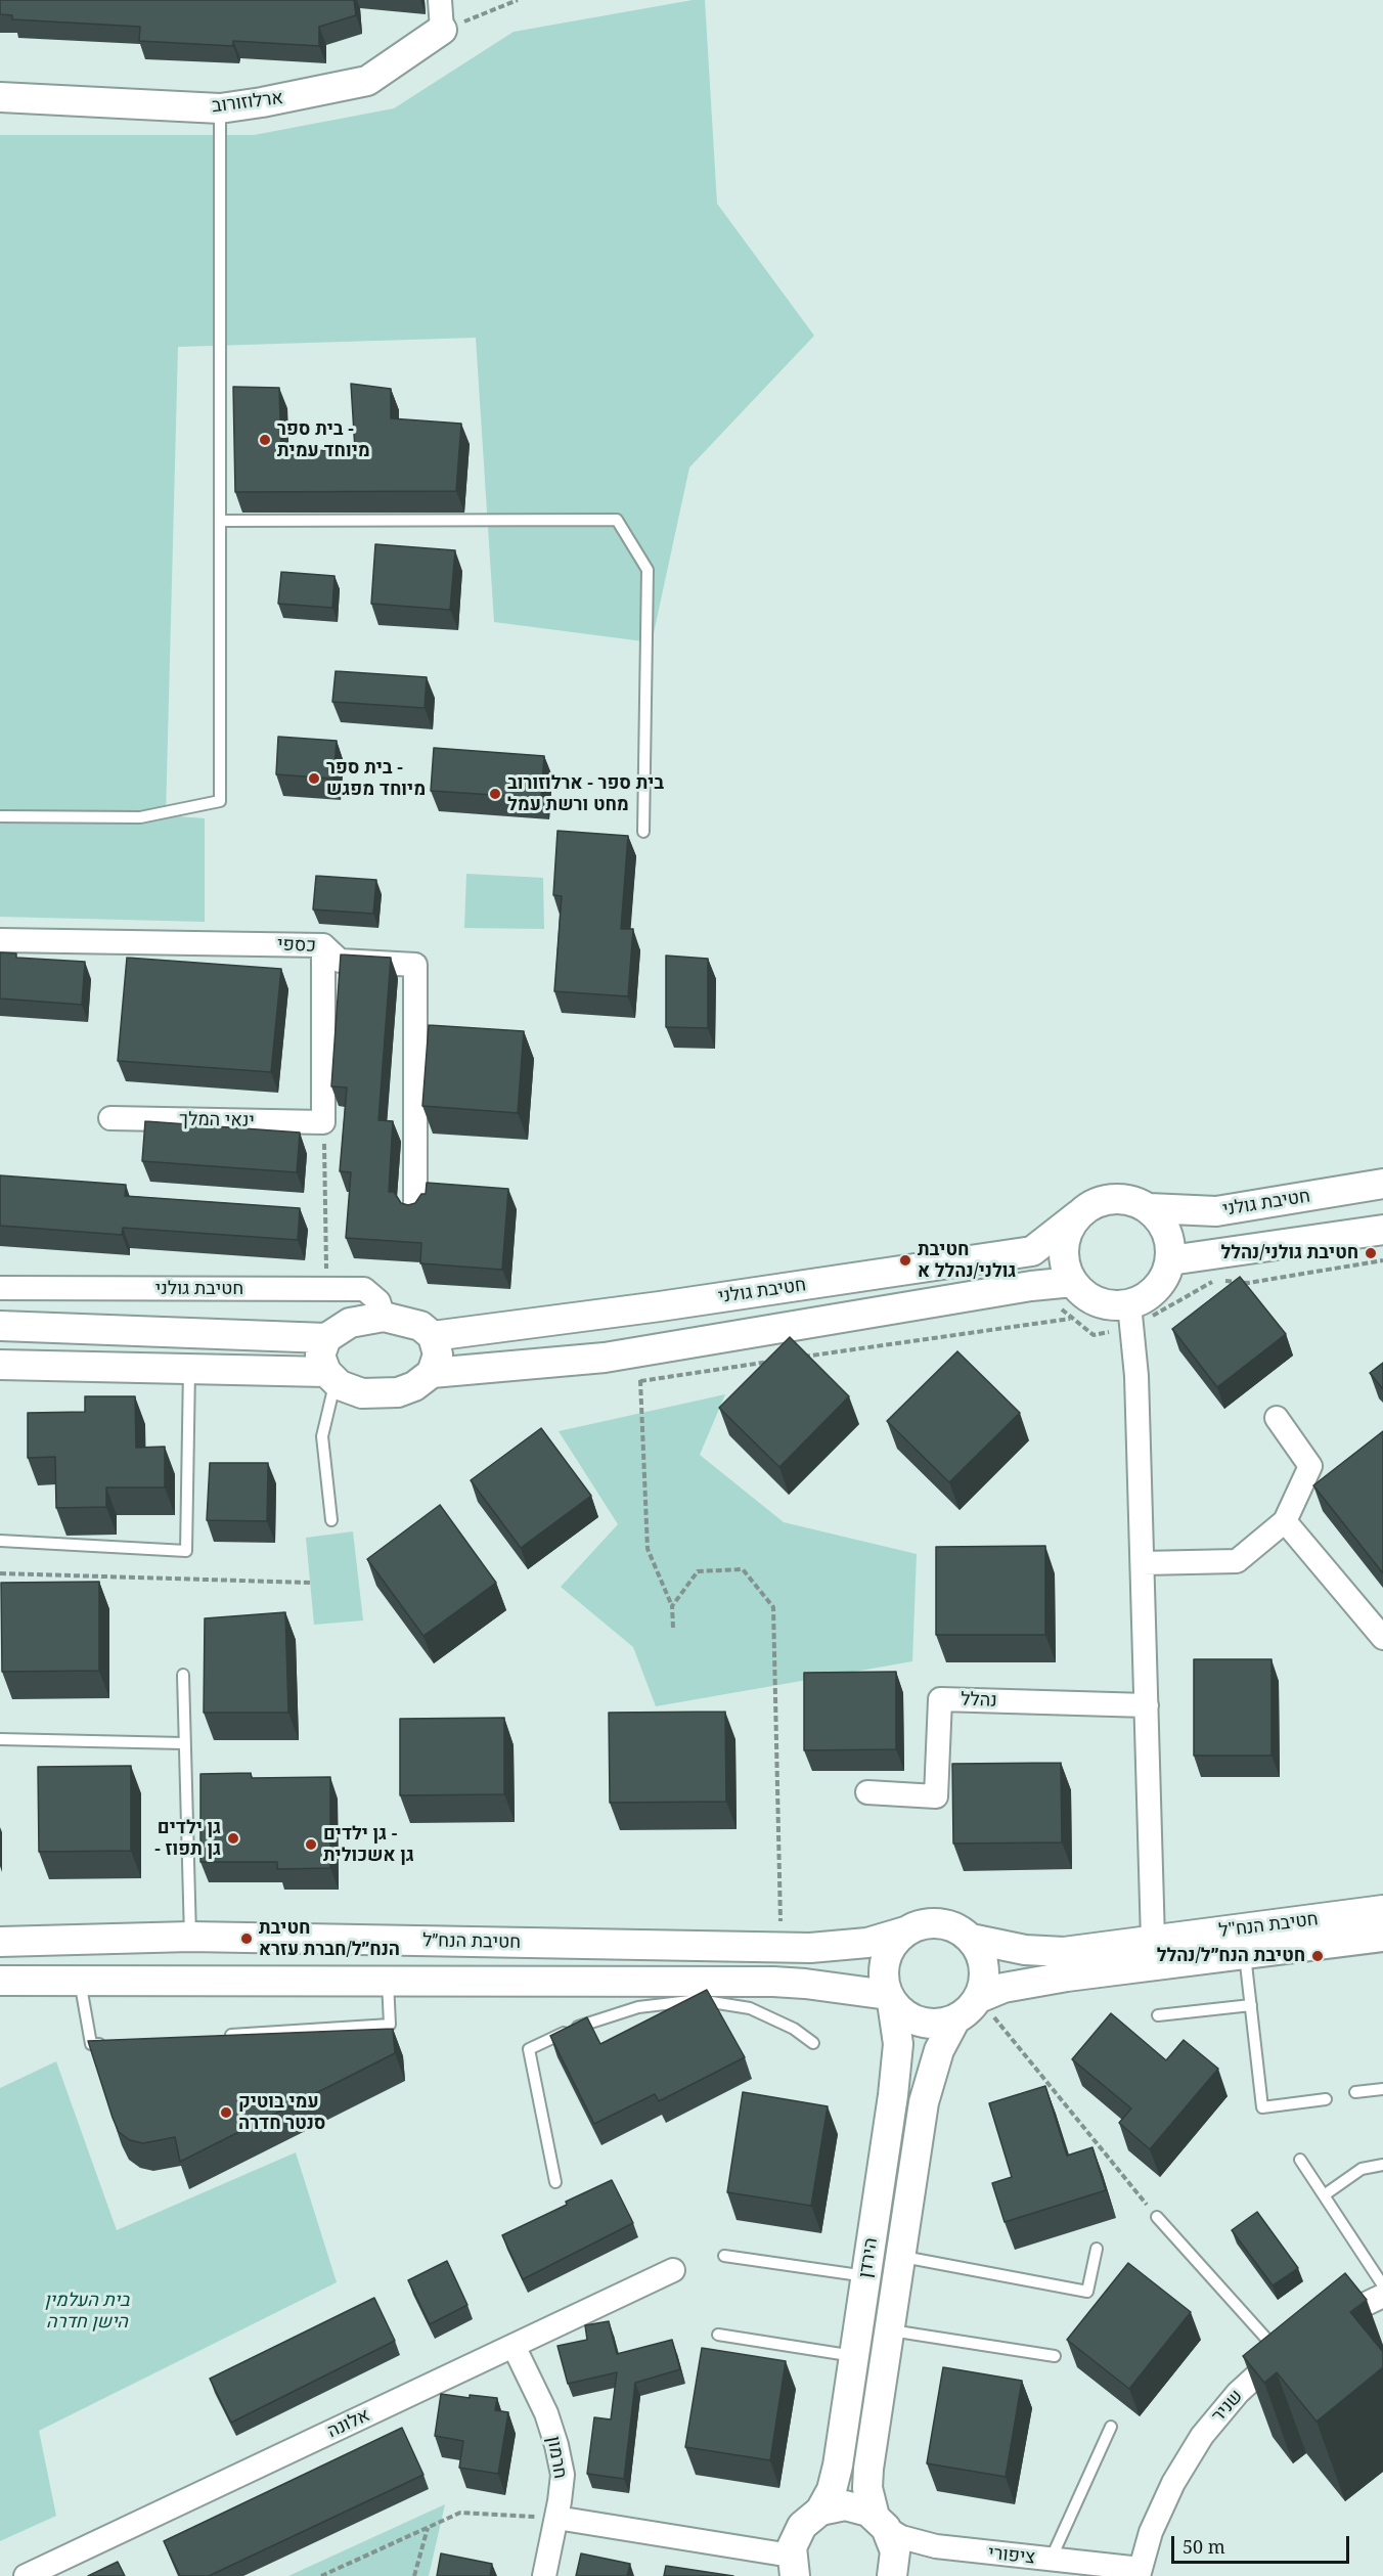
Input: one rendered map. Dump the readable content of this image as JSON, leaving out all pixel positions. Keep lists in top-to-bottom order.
{
  "streets": {
    "street": [
      "ארלוזורוב",
      "כספי",
      "ינאי המלך",
      "חטיבת גולני",
      "נהלל",
      "חטיבת הנח\"ל",
      "חטיבת הנח״ל",
      "הירדן",
      "שניר",
      "אלונה",
      "חרמון",
      "ציפורי"
    ]
  },
  "crossings": [
    ["חטיבת הנח\"ל", "חטיבת הנח״ל"],
    ["חטיבת הנח\"ל", "הירדן"],
    ["חטיבת הנח״ל", "הירדן"],
    ["הירדן", "ציפורי"],
    ["שניר", "ציפורי"],
    ["אלונה", "חרמון"]
  ],
  "parks": ["בית העלמין הישן חדרה"],
  "places": [
    "בית ספר - מיוחד עמית",
    "בית ספר - מיוחד מפגש",
    "בית ספר - ארלוזורוב מחט ורשת עמל",
    "חטיבת גולני/נהלל",
    "חטיבת גולני/נהלל א",
    "גן ילדים - גן תפוז",
    "גן ילדים - גן אשכולית",
    "חטיבת הנח״ל/חברת עזרא",
    "חטיבת הנח״ל/נהלל",
    "עמי בוטיק סנטר חדרה"
  ],
  "scale_bar": "50 m"
}
